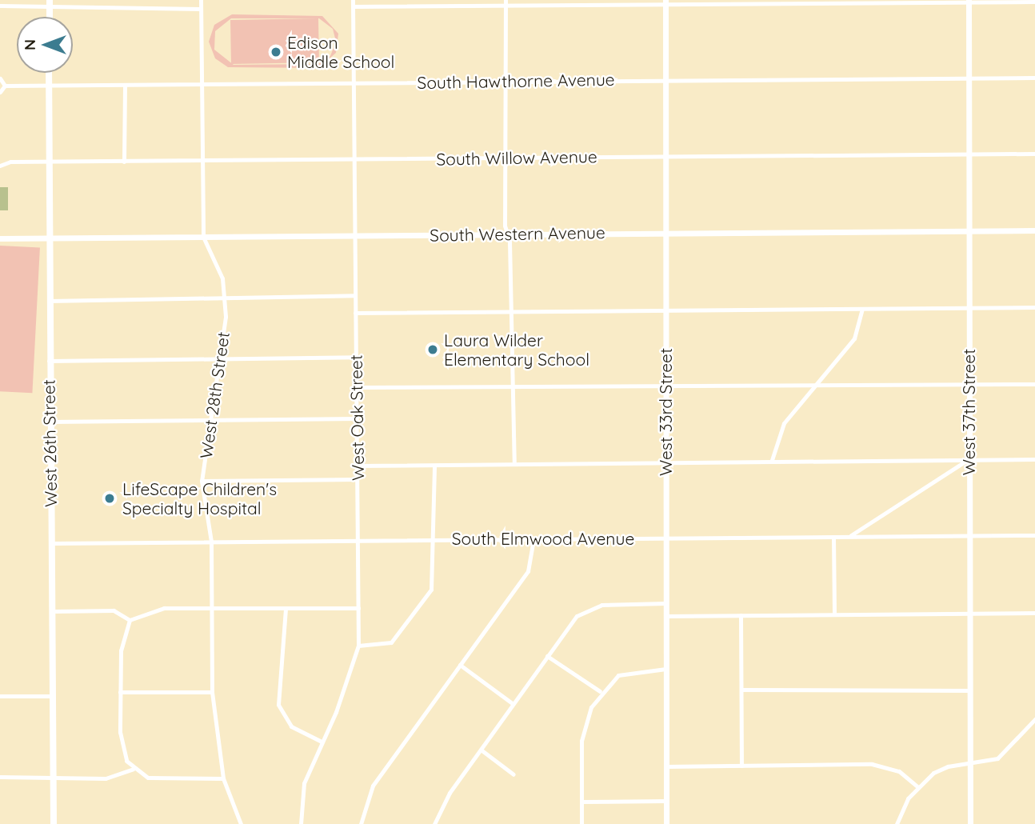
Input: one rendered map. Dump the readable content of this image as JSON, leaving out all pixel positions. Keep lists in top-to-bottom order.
{
  "streets": {
    "main road": ["West 26th Street"],
    "street": [
      "South Hawthorne Avenue",
      "South Willow Avenue",
      "South Western Avenue",
      "West 28th Street",
      "West 33rd Street",
      "West 37th Street",
      "West Oak Street",
      "South Elmwood Avenue"
    ]
  },
  "crossings": [
    ["South Hawthorne Avenue", "West 28th Street"],
    ["South Hawthorne Avenue", "West 33rd Street"],
    ["South Hawthorne Avenue", "West 37th Street"],
    ["South Hawthorne Avenue", "West Oak Street"],
    ["South Hawthorne Avenue", "West 26th Street"],
    ["South Willow Avenue", "West 28th Street"],
    ["South Willow Avenue", "West 33rd Street"],
    ["South Willow Avenue", "West 37th Street"],
    ["South Willow Avenue", "West Oak Street"],
    ["South Willow Avenue", "West 26th Street"],
    ["South Western Avenue", "West 28th Street"],
    ["South Western Avenue", "West 33rd Street"],
    ["South Western Avenue", "West 37th Street"],
    ["South Western Avenue", "West Oak Street"],
    ["South Western Avenue", "West 26th Street"],
    ["West 28th Street", "South Elmwood Avenue"],
    ["West 33rd Street", "South Elmwood Avenue"],
    ["West 37th Street", "South Elmwood Avenue"],
    ["West Oak Street", "South Elmwood Avenue"],
    ["West 26th Street", "South Elmwood Avenue"]
  ],
  "places": ["Edison Middle School", "Laura Wilder Elementary School", "LifeScape Children's Specialty Hospital"],
  "north": "left"
}
